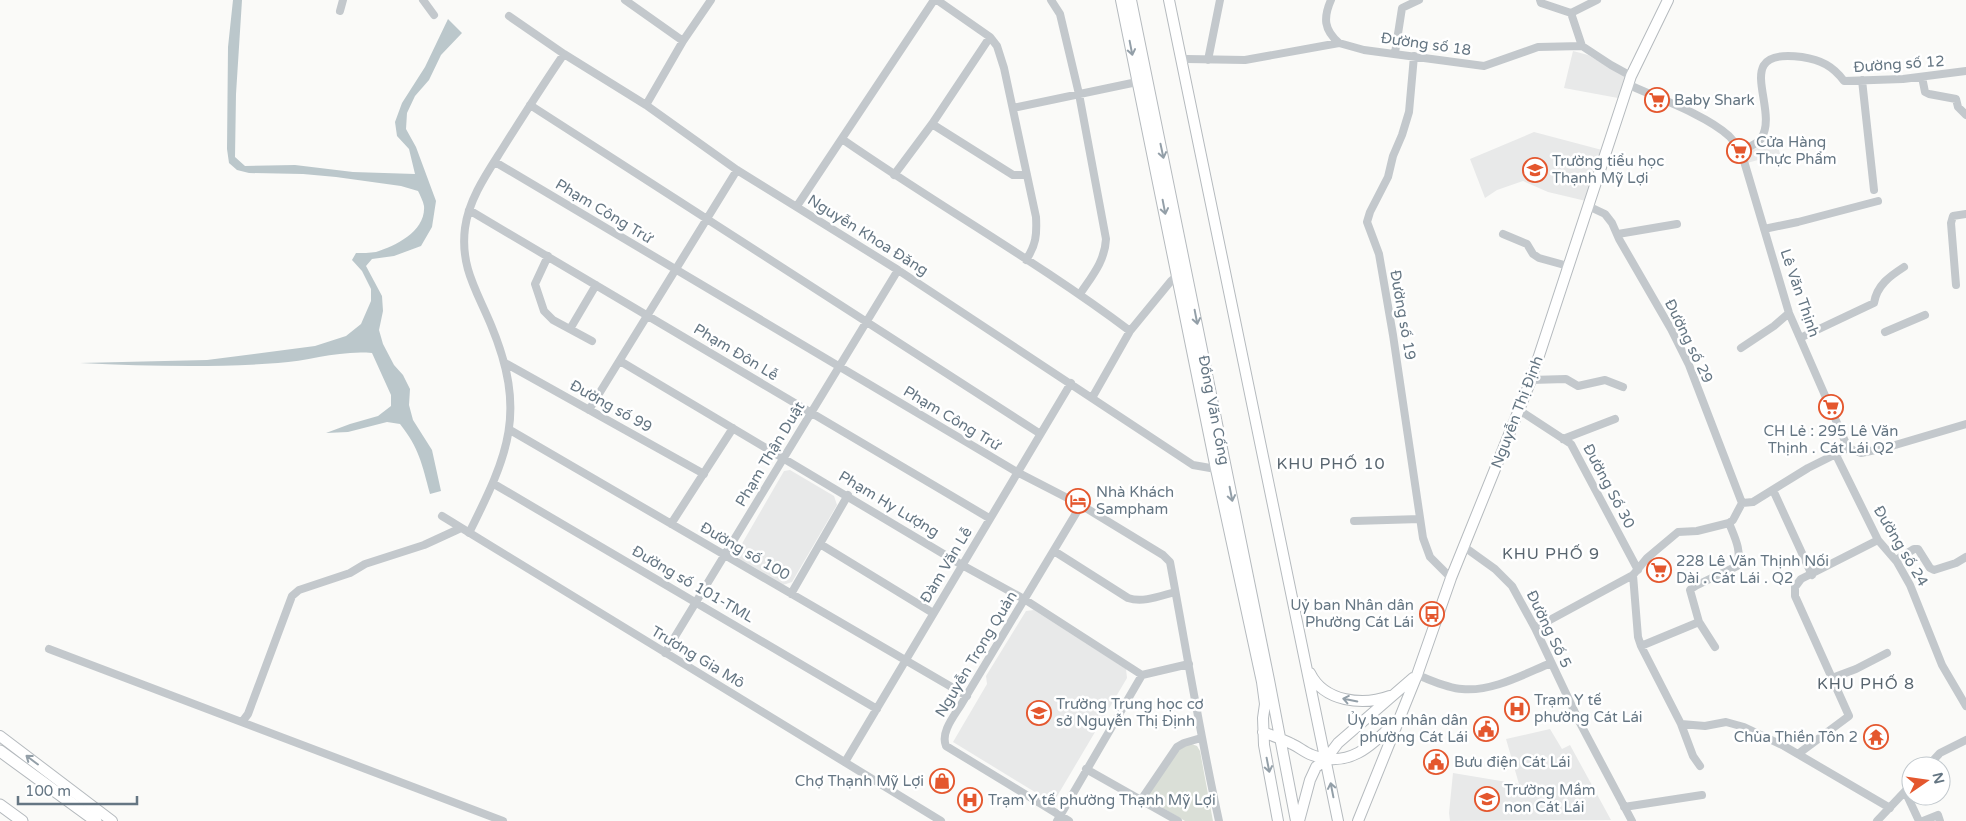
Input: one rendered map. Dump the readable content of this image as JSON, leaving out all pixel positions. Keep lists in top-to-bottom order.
{
  "streets": {
    "main road": ["Đồng Văn Cống", "Nguyễn Thị Định"],
    "street": [
      "Đường số 18",
      "Đường số 12",
      "Phạm Công Trứ",
      "Nguyễn Khoa Đăng",
      "Lê Văn Thịnh",
      "Đường số 19",
      "Đường số 29",
      "Phạm Đôn Lễ",
      "Đường số 99",
      "Phạm Thận Duật",
      "Đường Số 30",
      "Phạm Hy Lượng",
      "Đường số 24",
      "Đường số 100",
      "Đàm Văn Lễ",
      "Đường số 101-TML",
      "Đường Số 5",
      "Nguyễn Trọng Quản",
      "Trương Gia Mô"
    ]
  },
  "crossings": [
    ["Đường số 18", "Đường số 19"],
    ["Đường số 12", "Lê Văn Thịnh"],
    ["Phạm Công Trứ", "Phạm Thận Duật"],
    ["Phạm Công Trứ", "Đàm Văn Lễ"],
    ["Phạm Công Trứ", "Nguyễn Trọng Quản"],
    ["Nguyễn Khoa Đăng", "Đồng Văn Cống"],
    ["Nguyễn Khoa Đăng", "Phạm Thận Duật"],
    ["Nguyễn Khoa Đăng", "Đàm Văn Lễ"],
    ["Lê Văn Thịnh", "Nguyễn Thị Định"],
    ["Đường số 19", "Nguyễn Thị Định"],
    ["Đường số 29", "Nguyễn Thị Định"],
    ["Phạm Đôn Lễ", "Phạm Thận Duật"],
    ["Phạm Đôn Lễ", "Đàm Văn Lễ"],
    ["Nguyễn Thị Định", "Đường Số 30"],
    ["Nguyễn Thị Định", "Đường Số 5"],
    ["Phạm Thận Duật", "Phạm Hy Lượng"],
    ["Phạm Thận Duật", "Đường số 100"],
    ["Phạm Thận Duật", "Đường số 101-TML"],
    ["Phạm Thận Duật", "Trương Gia Mô"],
    ["Phạm Hy Lượng", "Đàm Văn Lễ"],
    ["Phạm Hy Lượng", "Nguyễn Trọng Quản"],
    ["Đường số 100", "Đàm Văn Lễ"],
    ["Đường số 100", "Nguyễn Trọng Quản"],
    ["Đàm Văn Lễ", "Đường số 101-TML"],
    ["Đàm Văn Lễ", "Trương Gia Mô"]
  ],
  "districts": ["KHU PHỐ 10", "KHU PHỐ 9", "KHU PHỐ 8"],
  "places": {
    "supermarket": [
      "Baby Shark",
      "Cửa Hàng Thực Phẩm",
      "CH Lẻ : 295 Lê Văn Thịnh . Cát Lái Q2",
      "228 Lê Văn Thịnh Nối Dài . Cát Lái . Q2"
    ],
    "school or university": ["Trường tiểu học Thạnh Mỹ Lợi", "Trường Trung học cơ sở Nguyễn Thị Định", "Trường Mầm non Cát Lái"],
    "hotel": ["Nhà Khách Sampham"],
    "bus stop": ["Uỷ ban Nhân dân Phường Cát Lái"],
    "hospital": ["Trạm Y tế phường Cát Lái", "Trạm Y tế phường Thạnh Mỹ Lợi"],
    "public building": ["Ủy ban nhân dân phường Cát Lái", "Bưu điện Cát Lái"],
    "temple": ["Chùa Thiền Tôn 2"],
    "shop": ["Chợ Thạnh Mỹ Lợi"]
  },
  "scale_bar": "100 m",
  "north": "right"
}
